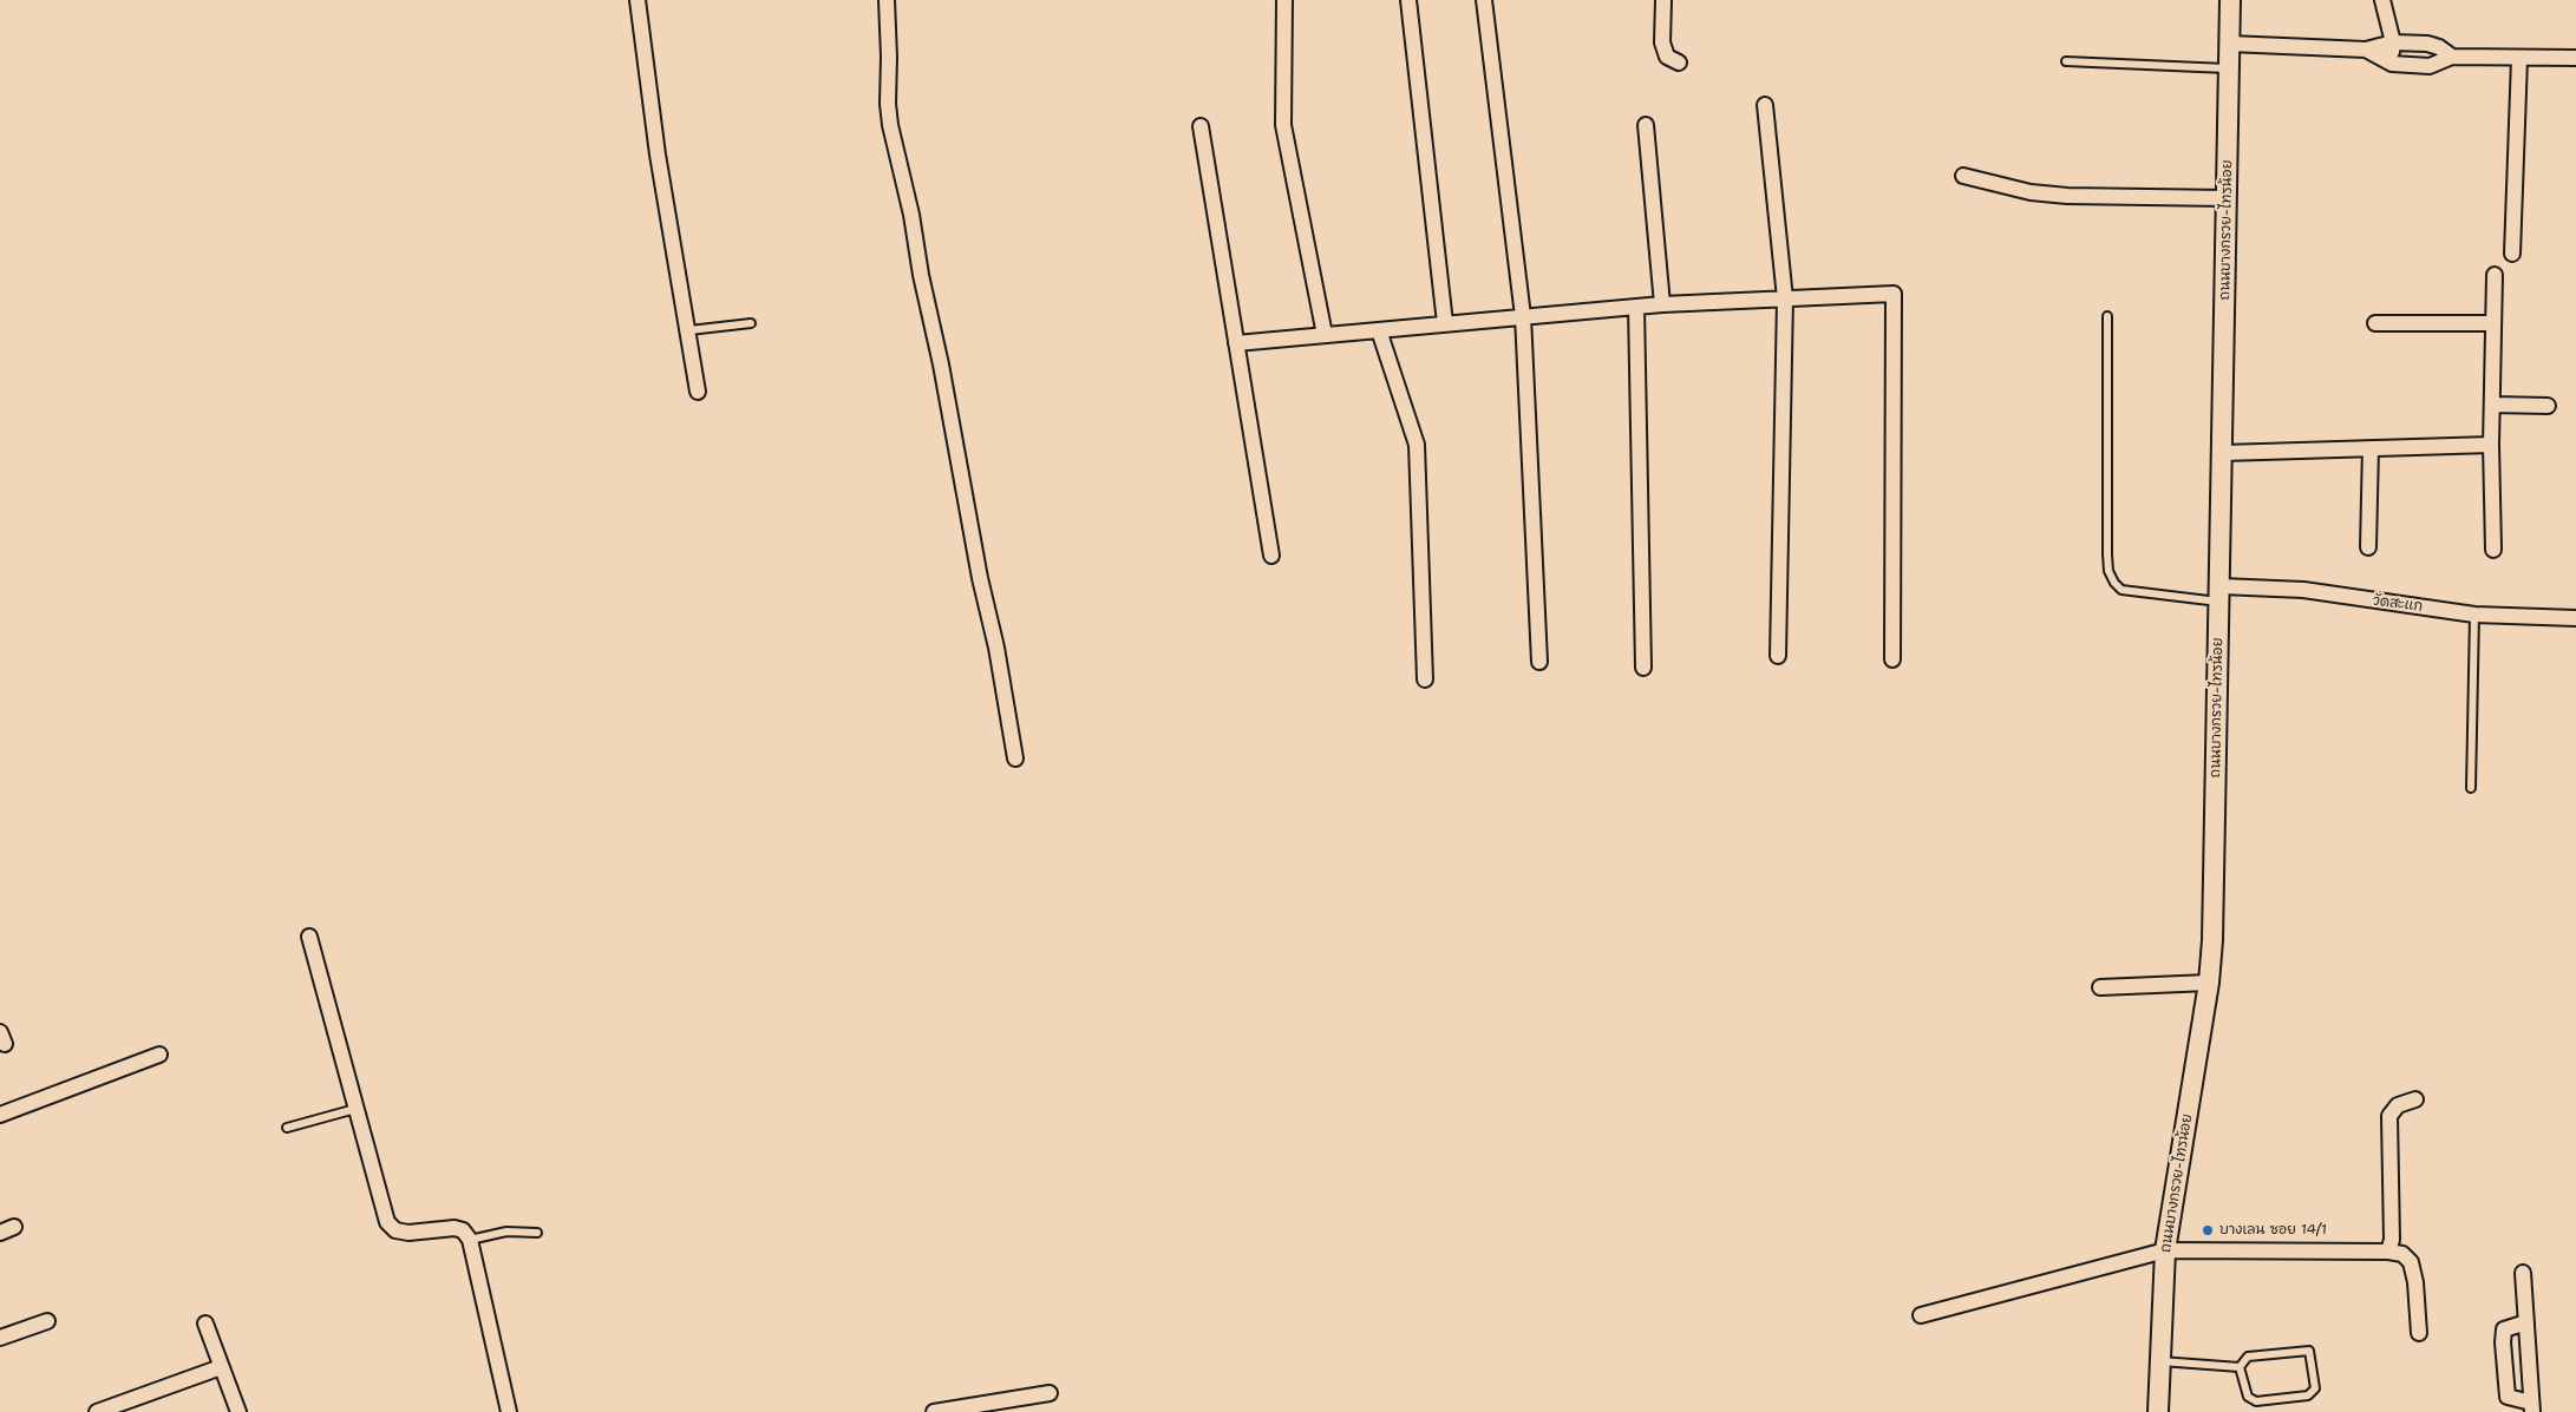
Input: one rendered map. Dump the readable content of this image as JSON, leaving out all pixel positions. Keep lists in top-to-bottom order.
{
  "streets": {
    "street": ["ถนนบางกรวย-ไทรน้อย", "วัดสะแก"]
  },
  "crossings": [
    ["ถนนบางกรวย-ไทรน้อย", "วัดสะแก"]
  ],
  "places": ["บางเลน ซอย 14/1"]
}
